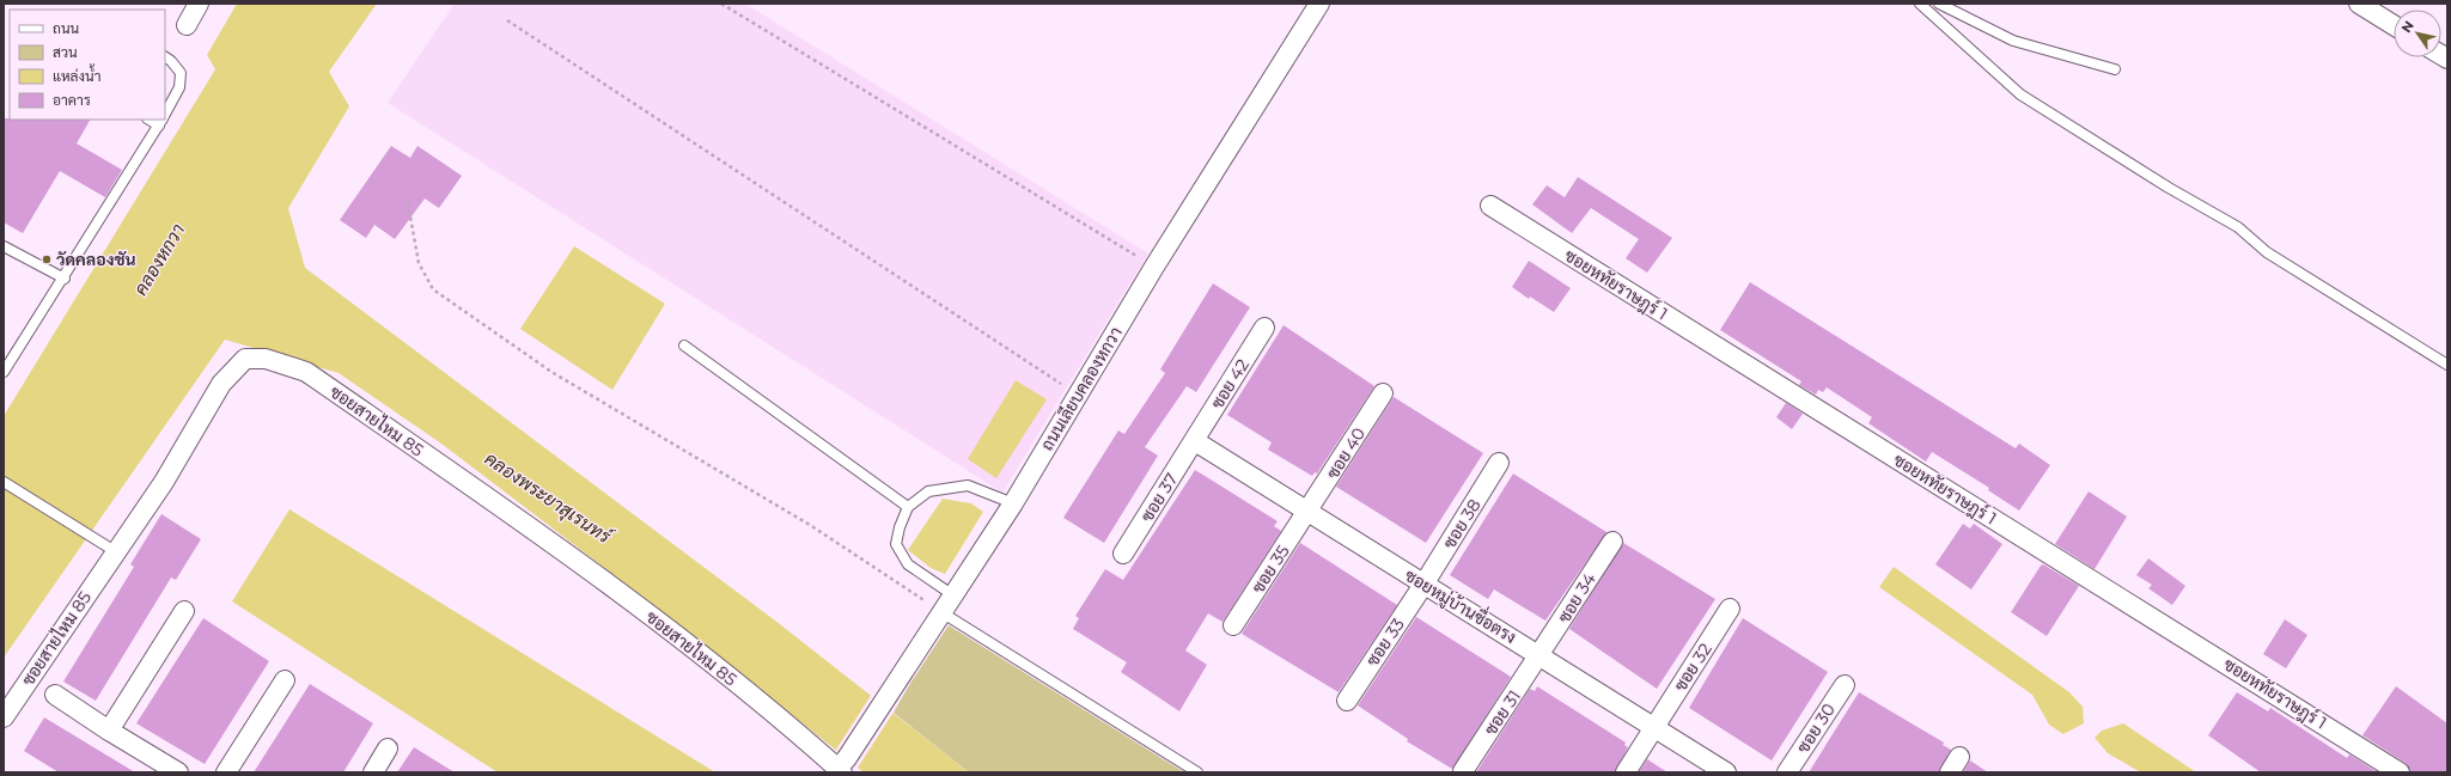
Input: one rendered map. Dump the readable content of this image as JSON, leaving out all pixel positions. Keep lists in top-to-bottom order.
{
  "streets": {
    "street": [
      "ซอยหทัยราษฎร์ 1",
      "ซอย 42",
      "ถนนเลียบคลองหกวา",
      "ซอยสายไหม 85",
      "ซอย 40",
      "ซอย 37",
      "ซอย 38",
      "ซอย 35",
      "ซอย 34",
      "ซอยหมู่บ้านซื่อตรง",
      "ซอย 33",
      "ซอย 32",
      "ซอย 31",
      "ซอย 30"
    ]
  },
  "crossings": [
    ["ซอย 42", "ซอย 37"],
    ["ซอย 42", "ซอยหมู่บ้านซื่อตรง"],
    ["ถนนเลียบคลองหกวา", "ซอยสายไหม 85"],
    ["ซอย 40", "ซอย 35"],
    ["ซอย 40", "ซอยหมู่บ้านซื่อตรง"],
    ["ซอย 37", "ซอยหมู่บ้านซื่อตรง"],
    ["ซอย 38", "ซอยหมู่บ้านซื่อตรง"],
    ["ซอย 38", "ซอย 33"],
    ["ซอย 35", "ซอยหมู่บ้านซื่อตรง"],
    ["ซอย 34", "ซอยหมู่บ้านซื่อตรง"],
    ["ซอย 34", "ซอย 31"],
    ["ซอยหมู่บ้านซื่อตรง", "ซอย 33"],
    ["ซอยหมู่บ้านซื่อตรง", "ซอย 32"],
    ["ซอยหมู่บ้านซื่อตรง", "ซอย 31"]
  ],
  "water": ["คลองหกวา", "คลองพระยาสุเรนทร์"],
  "places": ["วัดคลองชัน"],
  "legend": [
    "ถนน",
    "สวน",
    "แหล่งน้ำ",
    "อาคาร"
  ],
  "north": "top left"
}
